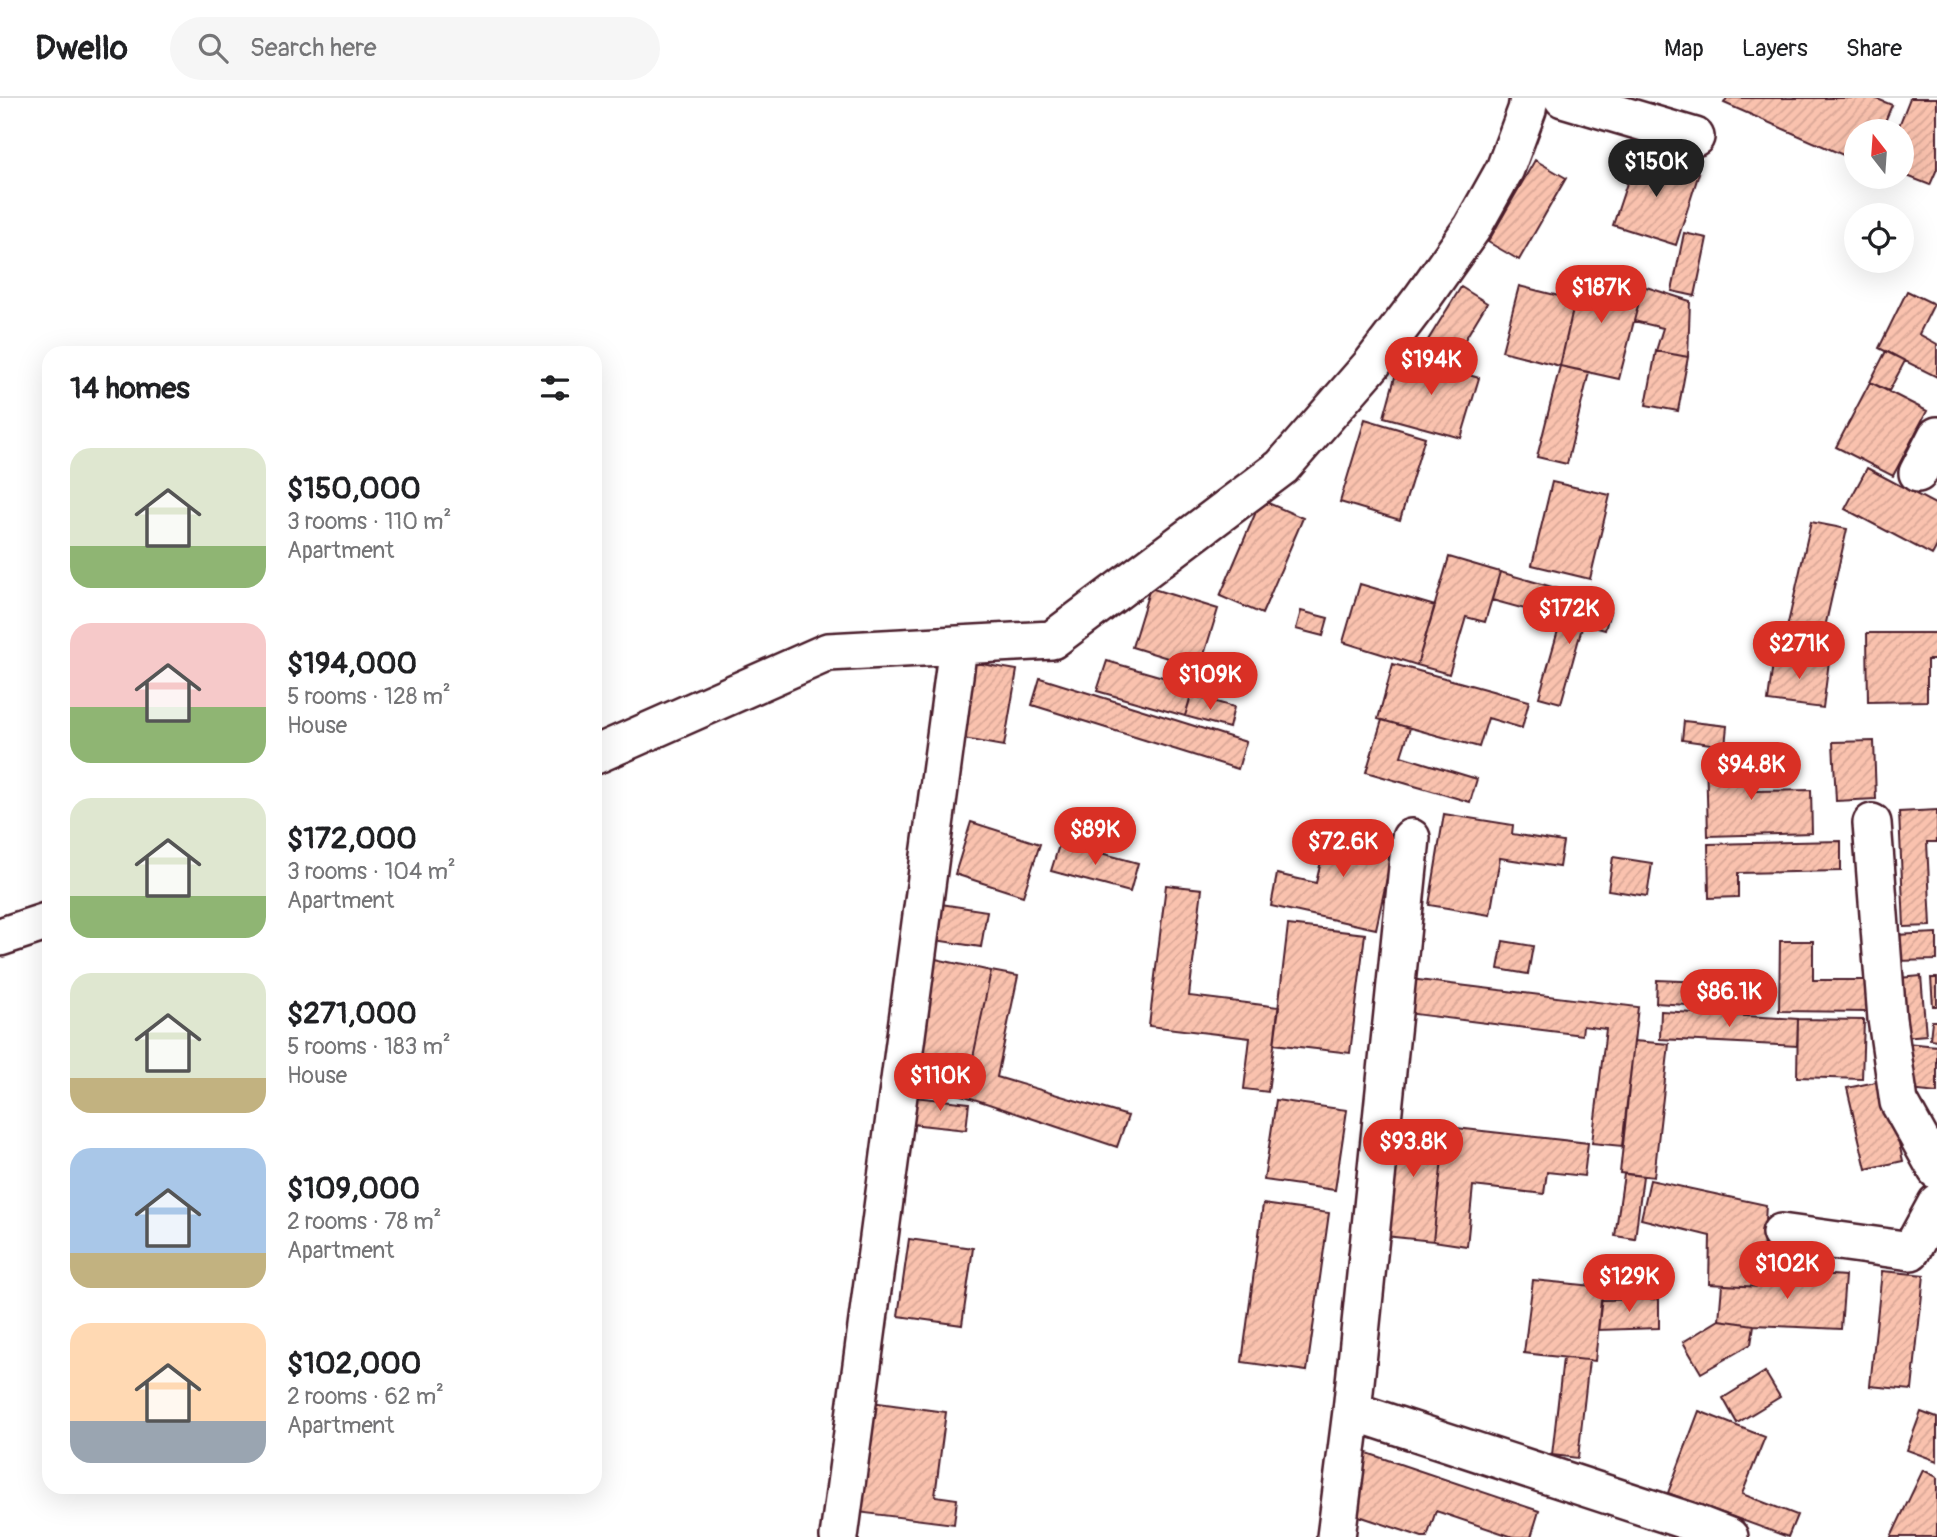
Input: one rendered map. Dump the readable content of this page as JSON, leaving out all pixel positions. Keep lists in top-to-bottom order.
{
  "north": "top",
  "page": {
    "header": "Dwello",
    "search": "Search here",
    "nav": ["Map", "Layers", "Share"],
    "price": [
      "$150K",
      "$187K",
      "$194K",
      "$172K",
      "$271K",
      "$109K",
      "$94.8K",
      "$89K",
      "$72.6K",
      "$86.1K",
      "$110K",
      "$93.8K",
      "$102K",
      "$129K"
    ],
    "heading": "14 homes",
    "list": [
      {
        "name": "$150,000",
        "note": "3 rooms · 110 m² · Apartment"
      },
      {
        "name": "$194,000",
        "note": "5 rooms · 128 m² · House"
      },
      {
        "name": "$172,000",
        "note": "3 rooms · 104 m² · Apartment"
      },
      {
        "name": "$271,000",
        "note": "5 rooms · 183 m² · House"
      },
      {
        "name": "$109,000",
        "note": "2 rooms · 78 m² · Apartment"
      },
      {
        "name": "$102,000",
        "note": "2 rooms · 62 m² · Apartment"
      }
    ]
  }
}
